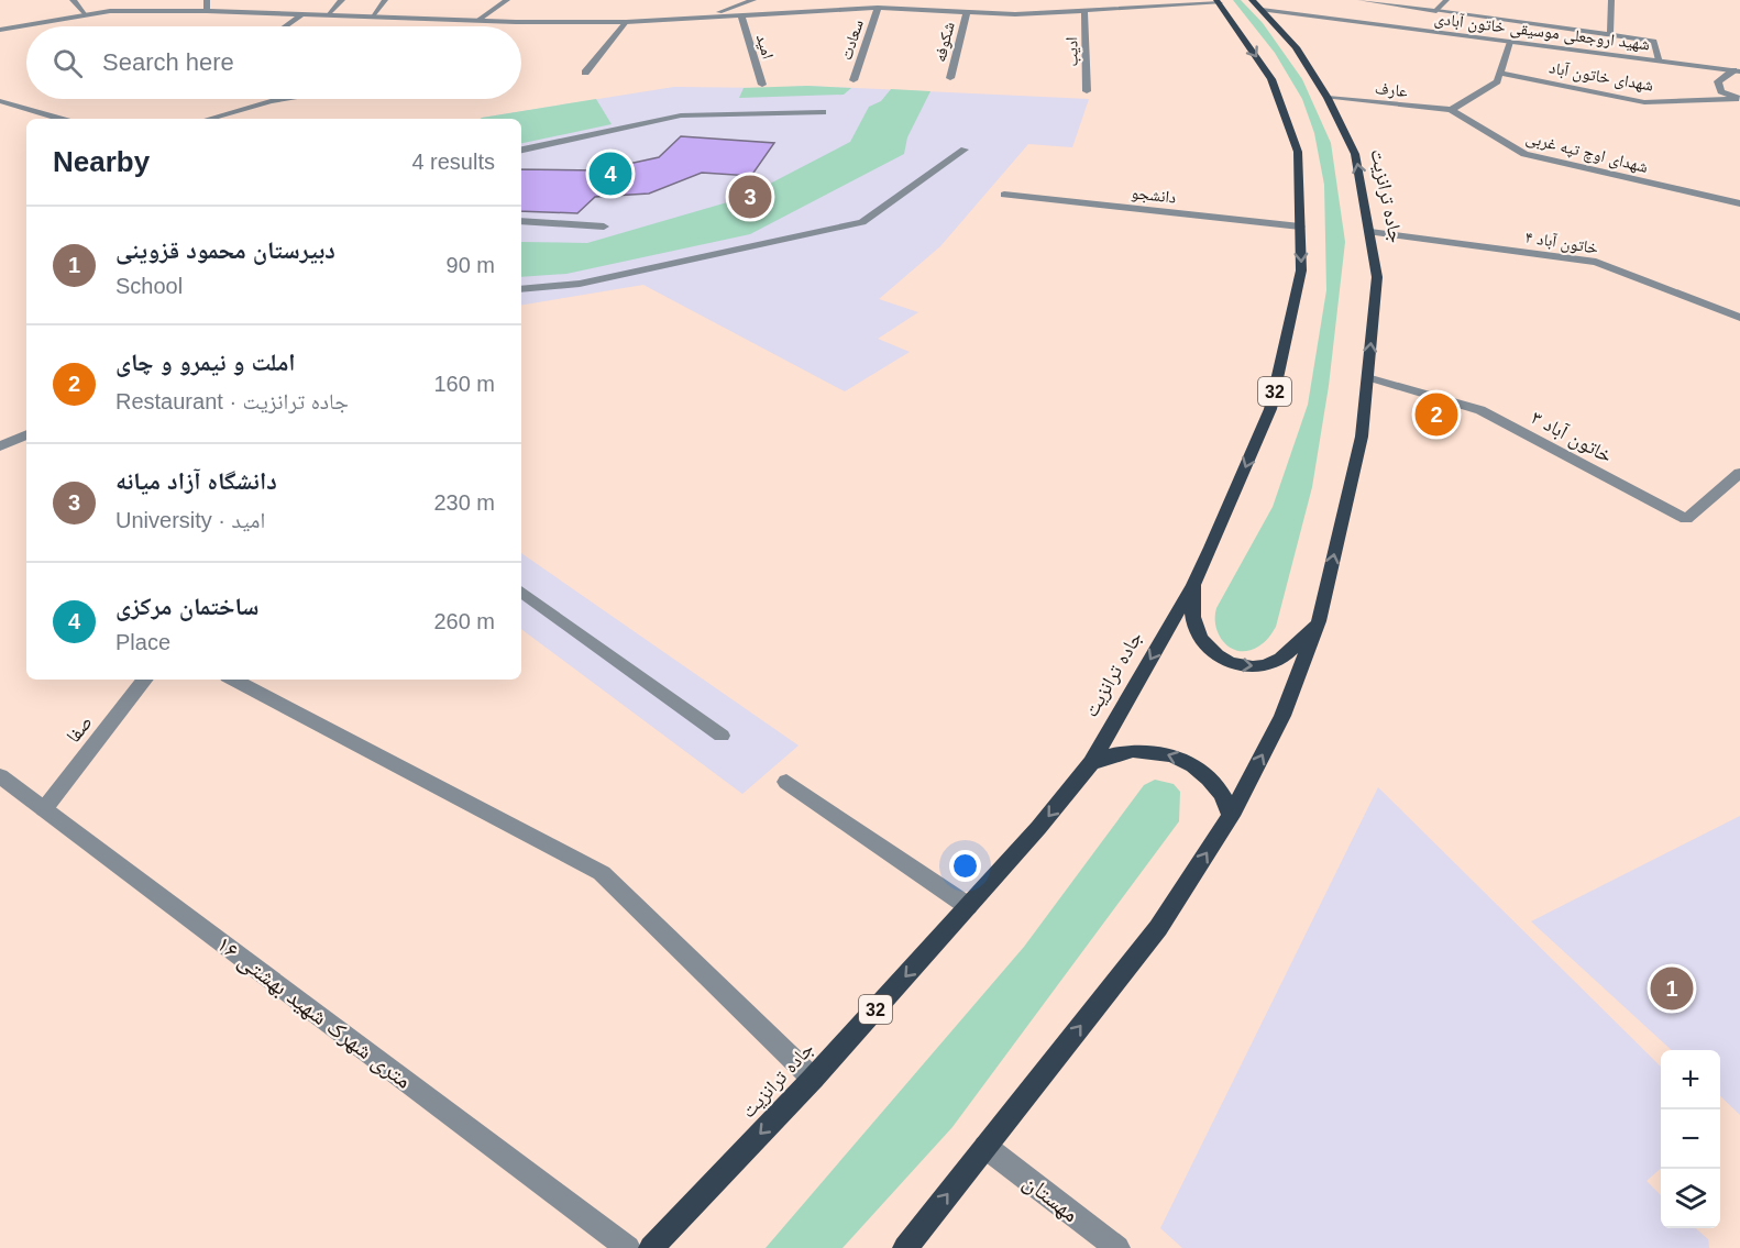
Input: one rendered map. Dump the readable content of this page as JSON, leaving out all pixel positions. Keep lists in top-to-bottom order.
{
  "streets": {
    "main road": ["جاده ترانزیت", "32"],
    "street": [
      "شهید اروجعلی موسیقی خاتون آبادی",
      "سعادت",
      "شکوفه",
      "امید",
      "ادیب",
      "شهدای خاتون آباد",
      "عارف",
      "شهدای اوچ تپه غربی",
      "دانشجو",
      "خاتون آباد ۴",
      "خاتون آباد ۳",
      "صفا",
      "۱۶ متری شهرک شهيد بهشتی",
      "مهستان"
    ]
  },
  "crossings": [
    ["شهید اروجعلی موسیقی خاتون آبادی", "جاده ترانزیت"],
    ["عارف", "شهدای اوچ تپه غربی"],
    ["عارف", "جاده ترانزیت"],
    ["دانشجو", "جاده ترانزیت"],
    ["جاده ترانزیت", "خاتون آباد ۴"],
    ["جاده ترانزیت", "خاتون آباد ۳"],
    ["جاده ترانزیت", "مهستان"],
    ["صفا", "۱۶ متری شهرک شهيد بهشتی"]
  ],
  "page": {
    "search": "Search here",
    "heading": ["Nearby", "4 results"],
    "pins": [
      "4",
      "3",
      "2",
      "1"
    ],
    "list": [
      {
        "mark": "1",
        "name": "دبیرستان محمود قزوینی",
        "note": "School",
        "value": "90 m"
      },
      {
        "mark": "2",
        "name": "املت و نیمرو و چای",
        "note": "Restaurant · جاده ترانزیت",
        "value": "160 m"
      },
      {
        "mark": "3",
        "name": "دانشگاه آزاد میانه",
        "note": "University · امید",
        "value": "230 m"
      },
      {
        "mark": "4",
        "name": "ساختمان مرکزی",
        "note": "Place",
        "value": "260 m"
      }
    ],
    "map_buttons": ["+", "−"]
  }
}
